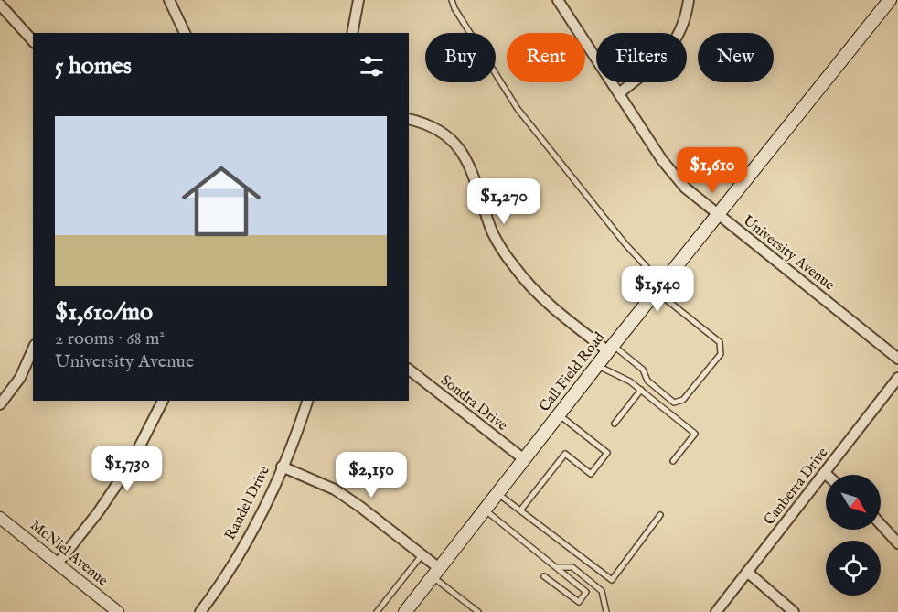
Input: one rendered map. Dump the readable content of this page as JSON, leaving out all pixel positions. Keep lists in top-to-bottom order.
{
  "streets": {
    "main road": ["Call Field Road"],
    "street": [
      "University Avenue",
      "Sondra Drive",
      "Canberra Drive",
      "Randel Drive",
      "McNiel Avenue"
    ]
  },
  "crossings": [
    ["University Avenue", "Call Field Road"],
    ["Call Field Road", "Sondra Drive"]
  ],
  "north": "bottom right",
  "page": {
    "chip": [
      "Buy",
      "Rent",
      "Filters",
      "New"
    ],
    "heading": "5 homes",
    "list": [
      {
        "name": "$1,610/mo",
        "note": "2 rooms · 68 m² · University Avenue"
      }
    ],
    "price": [
      "$1,610",
      "$1,270",
      "$1,540",
      "$1,730",
      "$2,150"
    ]
  }
}
